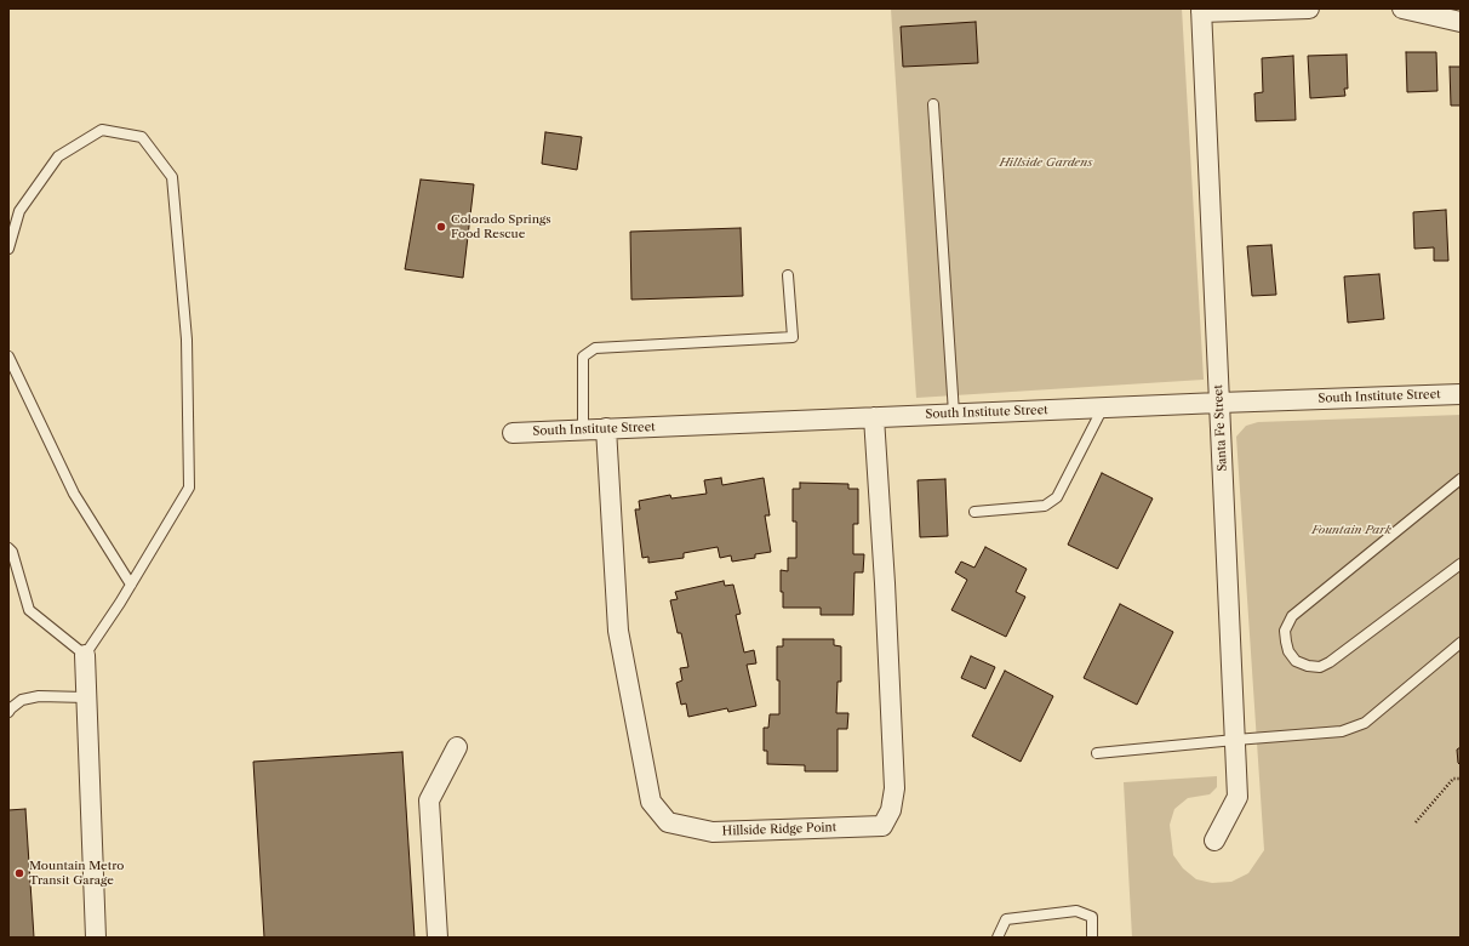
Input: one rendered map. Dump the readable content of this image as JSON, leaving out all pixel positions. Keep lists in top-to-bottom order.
{
  "streets": {
    "street": ["South Institute Street", "Santa Fe Street", "Hillside Ridge Point"]
  },
  "crossings": [
    ["South Institute Street", "Santa Fe Street"],
    ["South Institute Street", "Hillside Ridge Point"]
  ],
  "parks": ["Hillside Gardens", "Fountain Park"],
  "places": ["Colorado Springs Food Rescue", "Mountain Metro Transit Garage"]
}
